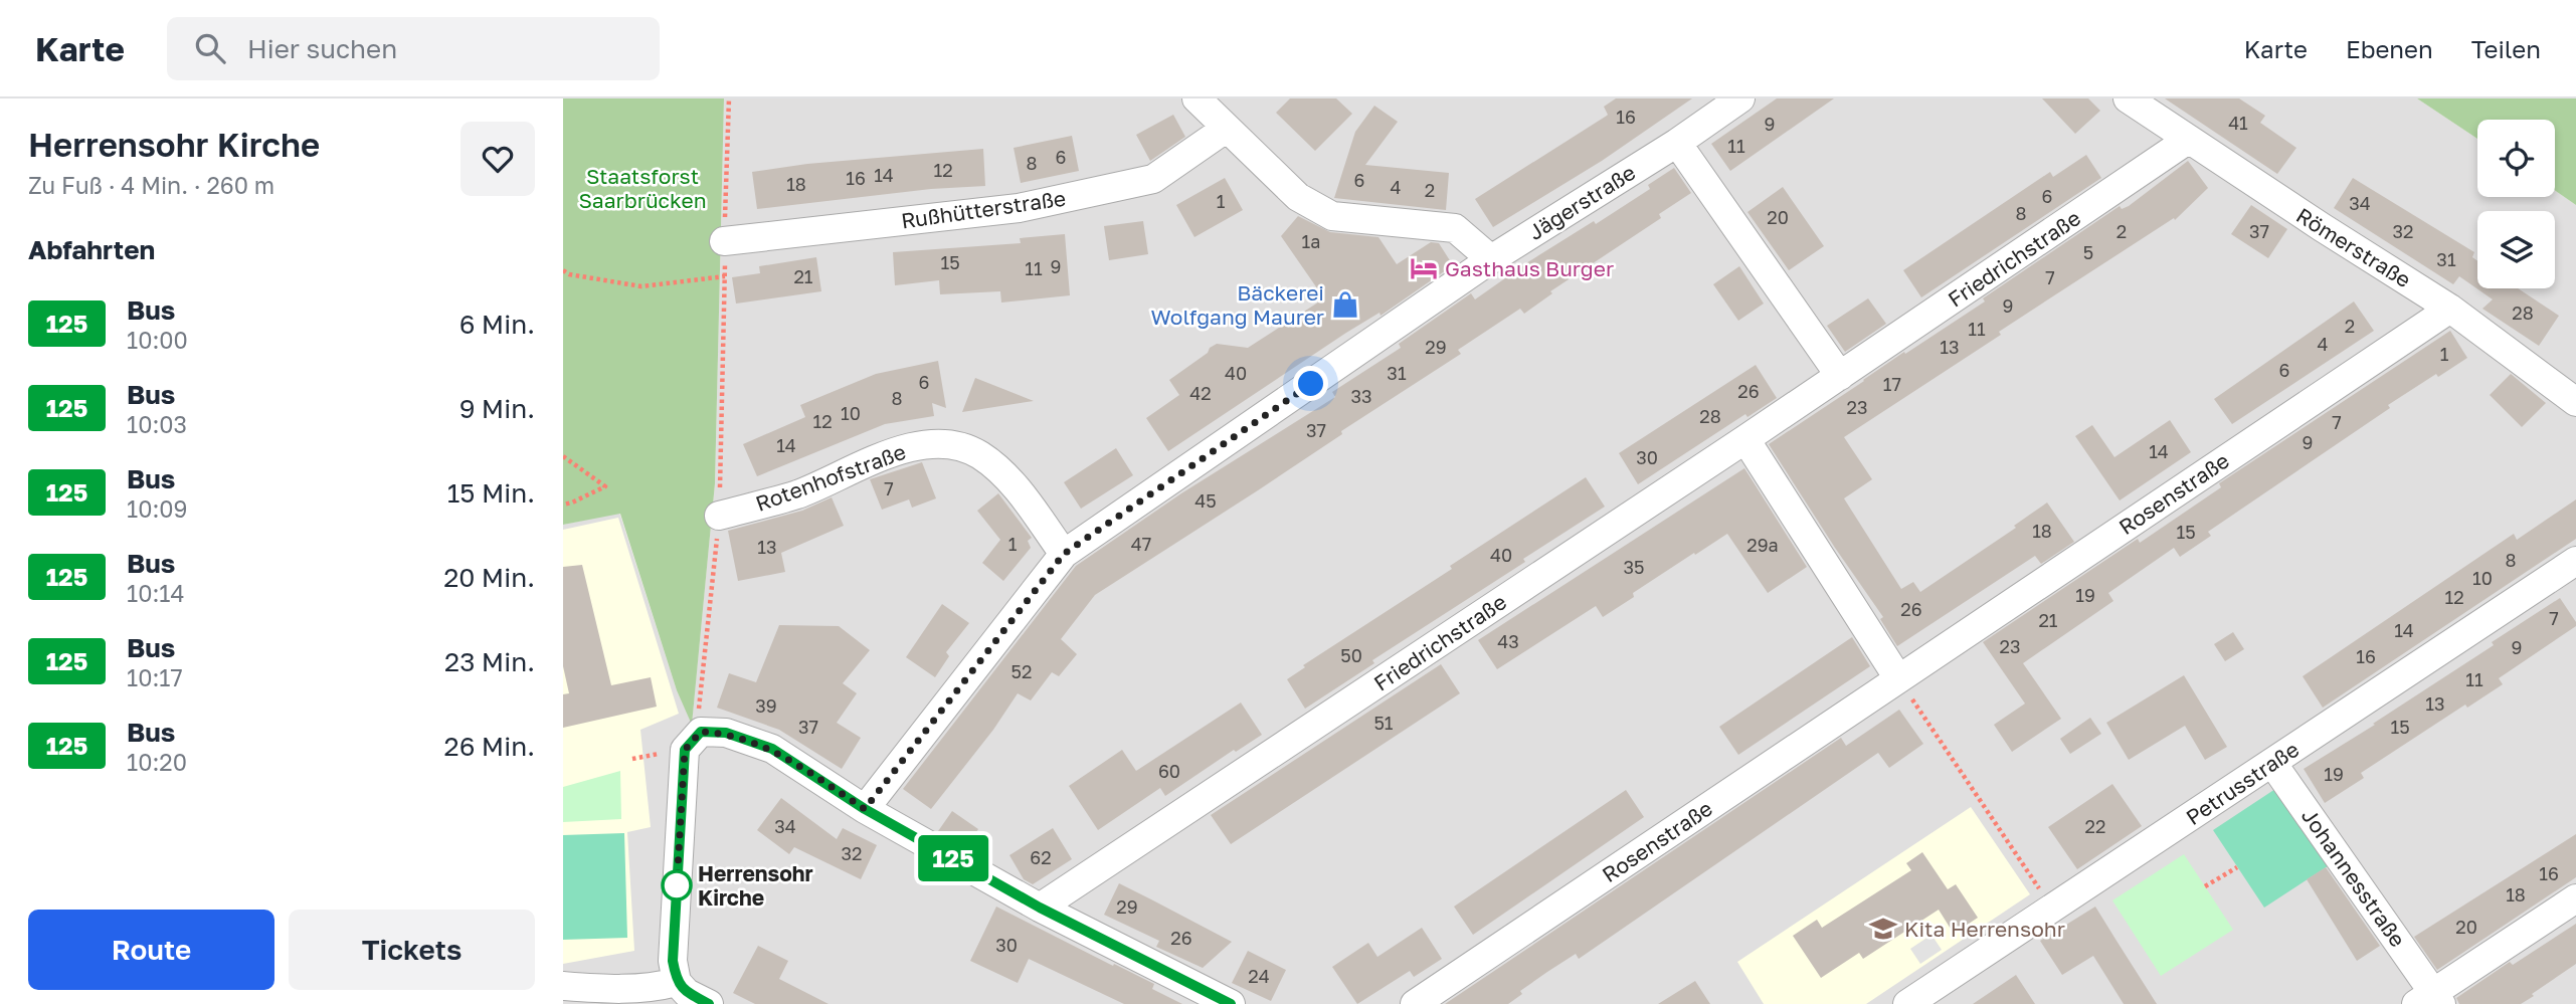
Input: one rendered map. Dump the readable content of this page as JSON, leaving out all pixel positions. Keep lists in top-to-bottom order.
{
  "streets": {
    "street": [
      "Jägerstraße",
      "Rußhütterstraße",
      "Römerstraße",
      "Friedrichstraße",
      "Rotenhofstraße",
      "Rosenstraße",
      "Petrusstraße",
      "Johannesstraße"
    ]
  },
  "crossings": [
    ["Jägerstraße", "Rotenhofstraße"],
    ["Römerstraße", "Friedrichstraße"],
    ["Römerstraße", "Rosenstraße"],
    ["Petrusstraße", "Johannesstraße"]
  ],
  "parks": ["Staatsforst Saarbrücken"],
  "places": {
    "hotel": ["Gasthaus Burger"],
    "shop": ["Bäckerei Wolfgang Maurer"],
    "other": ["Herrensohr Kirche"],
    "school or university": ["Kita Herrensohr"]
  },
  "lines": ["bus line 125"],
  "house_numbers": [
    "16",
    "41",
    "9",
    "11",
    "6",
    "8",
    "12",
    "14",
    "16",
    "6",
    "18",
    "4",
    "2",
    "6",
    "1",
    "34",
    "8",
    "20",
    "2",
    "37",
    "32",
    "1a",
    "5",
    "31",
    "15",
    "9",
    "11",
    "21",
    "7",
    "9",
    "28",
    "2",
    "11",
    "4",
    "29",
    "13",
    "1",
    "6",
    "40",
    "31",
    "6",
    "17",
    "26",
    "42",
    "33",
    "8",
    "23",
    "10",
    "28",
    "12",
    "7",
    "37",
    "9",
    "14",
    "14",
    "30",
    "7",
    "45",
    "18",
    "15",
    "1",
    "47",
    "29a",
    "13",
    "40",
    "8",
    "35",
    "10",
    "19",
    "12",
    "26",
    "7",
    "21",
    "14",
    "43",
    "23",
    "9",
    "50",
    "16",
    "52",
    "11",
    "13",
    "39",
    "51",
    "37",
    "15",
    "60",
    "19",
    "34",
    "22",
    "32",
    "62",
    "16",
    "18",
    "29",
    "20",
    "26",
    "30",
    "24"
  ],
  "page": {
    "header": "Karte",
    "search": "Hier suchen",
    "nav": ["Karte", "Ebenen", "Teilen"],
    "heading": [
      ["Herrensohr Kirche", "Zu Fuß · 4 Min. · 260 m"],
      "Abfahrten"
    ],
    "on_map": "125",
    "list": [
      {
        "mark": "125",
        "name": "Bus",
        "note": "10:00",
        "value": "6 Min."
      },
      {
        "mark": "125",
        "name": "Bus",
        "note": "10:03",
        "value": "9 Min."
      },
      {
        "mark": "125",
        "name": "Bus",
        "note": "10:09",
        "value": "15 Min."
      },
      {
        "mark": "125",
        "name": "Bus",
        "note": "10:14",
        "value": "20 Min."
      },
      {
        "mark": "125",
        "name": "Bus",
        "note": "10:17",
        "value": "23 Min."
      },
      {
        "mark": "125",
        "name": "Bus",
        "note": "10:20",
        "value": "26 Min."
      }
    ],
    "buttons": ["Route", "Tickets"]
  }
}
